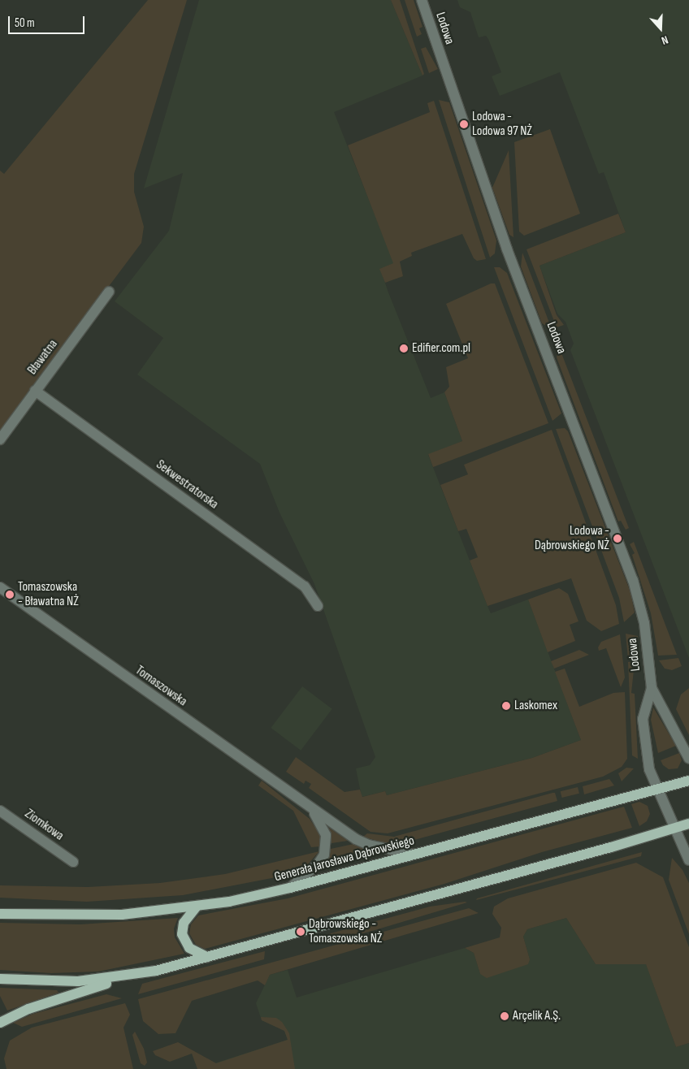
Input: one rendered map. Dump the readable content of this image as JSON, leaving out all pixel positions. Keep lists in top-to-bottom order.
{
  "streets": {
    "main road": ["Generała Jarosława Dąbrowskiego"],
    "street": [
      "Lodowa",
      "Bławatna",
      "Sekwestratorska",
      "Tomaszowska",
      "Ziomkowa"
    ]
  },
  "crossings": [
    ["Lodowa", "Generała Jarosława Dąbrowskiego"],
    ["Bławatna", "Sekwestratorska"],
    ["Tomaszowska", "Generała Jarosława Dąbrowskiego"]
  ],
  "places": [
    "Lodowa - Lodowa 97 NŻ",
    "Edifier.com.pl",
    "Lodowa - Dąbrowskiego NŻ",
    "Tomaszowska - Bławatna NŻ",
    "Laskomex",
    "Dąbrowskiego - Tomaszowska NŻ",
    "Arçelik A.Ş."
  ],
  "scale_bar": "50 m",
  "north": "bottom"
}
